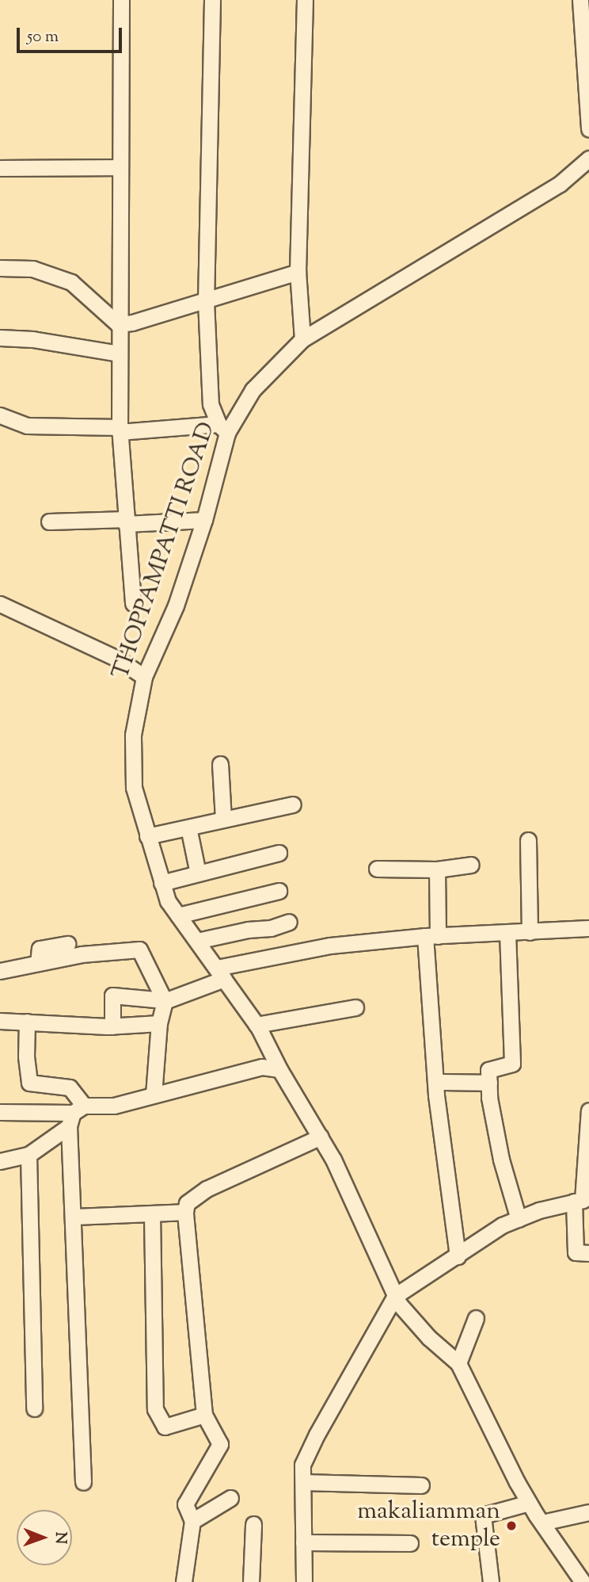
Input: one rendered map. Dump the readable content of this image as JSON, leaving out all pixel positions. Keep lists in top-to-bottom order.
{
  "streets": {
    "street": ["THOPPAMPATTI ROAD"]
  },
  "places": ["makaliamman temple"],
  "scale_bar": "50 m",
  "north": "right"
}
